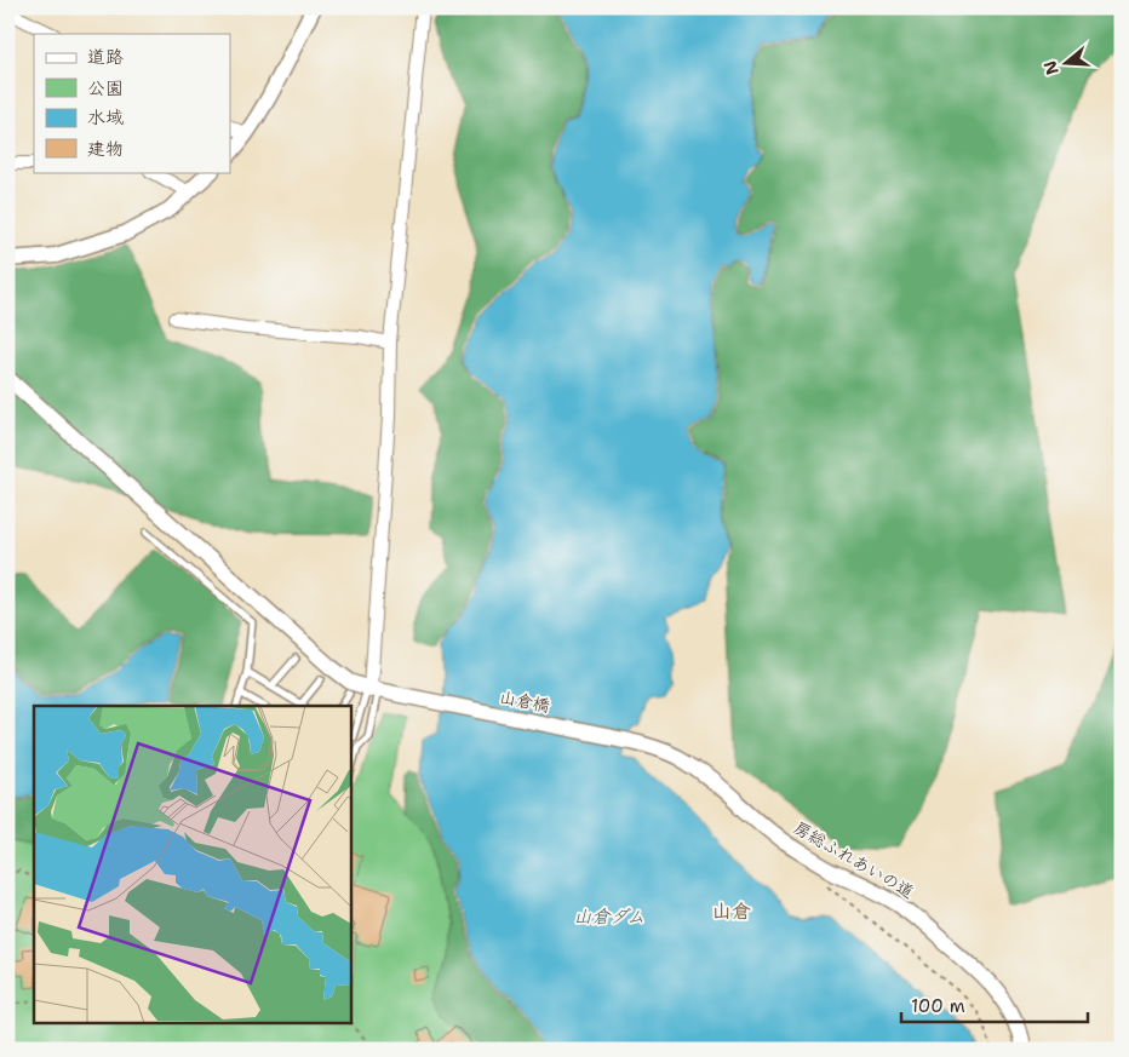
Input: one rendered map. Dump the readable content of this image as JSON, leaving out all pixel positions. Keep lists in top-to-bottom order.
{
  "streets": {
    "street": ["山倉橋", "房総ふれあいの道"]
  },
  "crossings": [
    ["山倉橋", "房総ふれあいの道"]
  ],
  "districts": ["山倉"],
  "water": ["山倉ダム"],
  "legend": [
    "道路",
    "公園",
    "水域",
    "建物"
  ],
  "scale_bar": "100 m",
  "north": "left"
}
